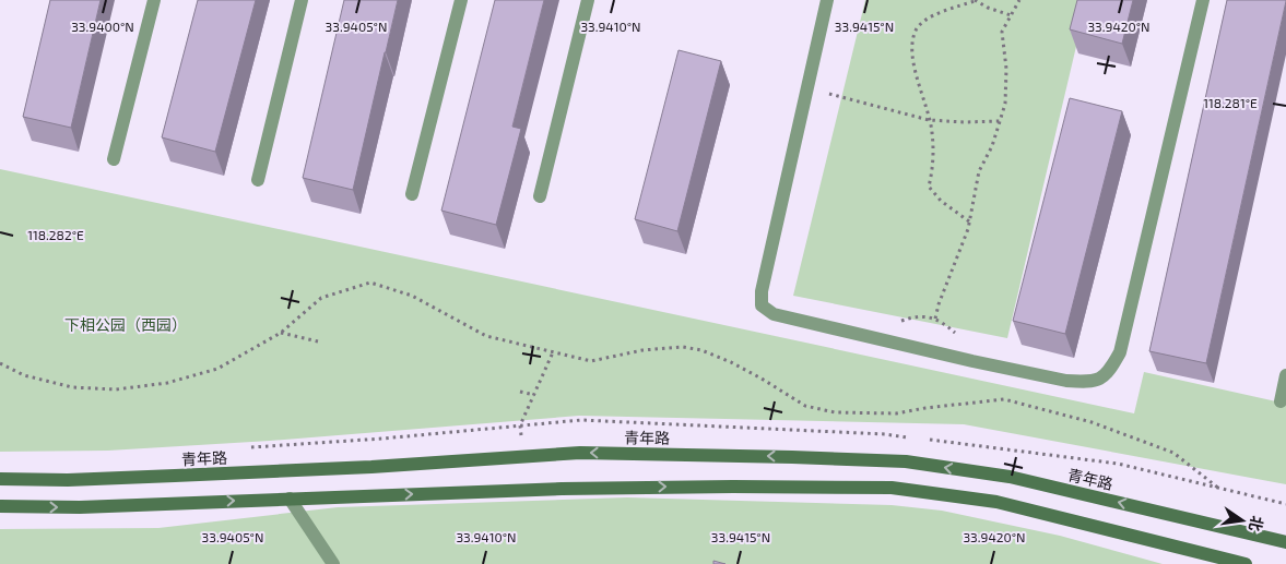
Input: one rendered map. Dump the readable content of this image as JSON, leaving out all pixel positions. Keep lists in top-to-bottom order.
{
  "streets": {
    "street": ["青年路"]
  },
  "parks": ["下相公园（西园）"],
  "north": "right",
  "coordinates": [
    "33.9400°N",
    "33.9405°N",
    "33.9410°N",
    "33.9415°N",
    "33.9420°N",
    "118.281°E",
    "118.282°E"
  ]
}
